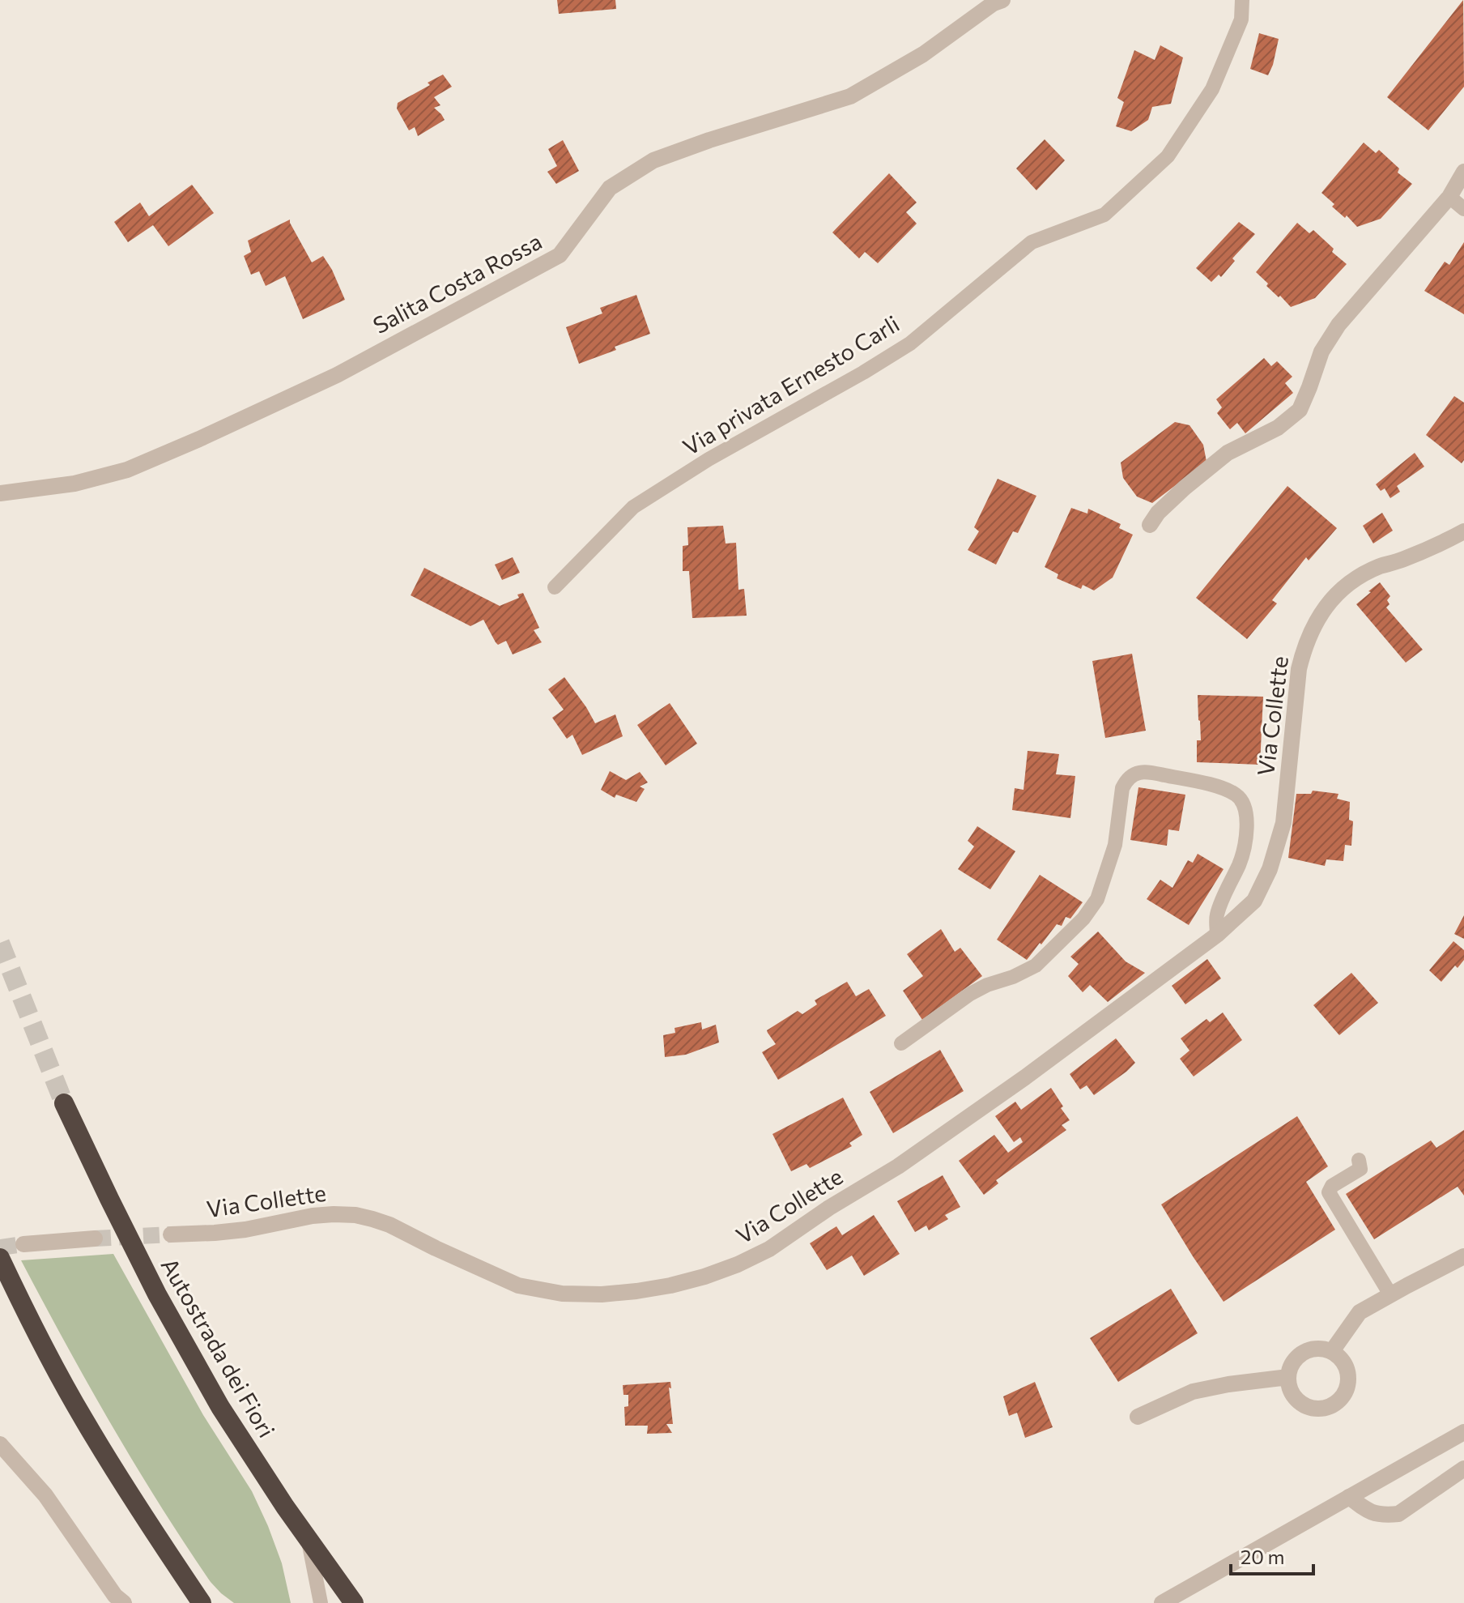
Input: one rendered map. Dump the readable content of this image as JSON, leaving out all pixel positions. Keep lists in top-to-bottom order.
{
  "streets": {
    "highway": ["Autostrada dei Fiori"],
    "street": ["Salita Costa Rossa", "Via Collette"],
    "lane": ["Via privata Ernesto Carli"]
  },
  "scale_bar": "20 m"
}
